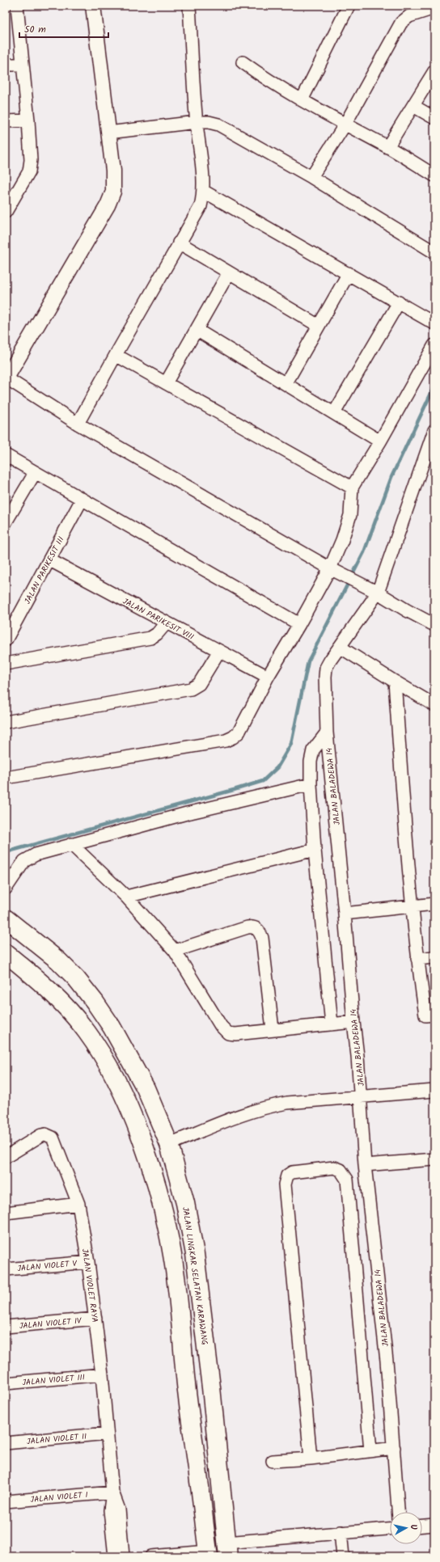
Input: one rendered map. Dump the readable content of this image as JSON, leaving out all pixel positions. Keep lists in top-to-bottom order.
{
  "streets": {
    "main road": ["JALAN LINGKAR SELATAN KARAWANG"],
    "street": [
      "JALAN PARIKESIT III",
      "JALAN PARIKESIT VIII",
      "JALAN BALADEWA 14",
      "JALAN VIOLET V",
      "JALAN VIOLET RAYA",
      "JALAN VIOLET IV",
      "JALAN VIOLET III",
      "JALAN VIOLET II",
      "JALAN VIOLET I"
    ]
  },
  "crossings": [
    ["JALAN PARIKESIT III", "JALAN PARIKESIT VIII"],
    ["JALAN VIOLET V", "JALAN VIOLET RAYA"],
    ["JALAN VIOLET RAYA", "JALAN VIOLET IV"],
    ["JALAN VIOLET RAYA", "JALAN VIOLET III"],
    ["JALAN VIOLET RAYA", "JALAN VIOLET II"],
    ["JALAN VIOLET RAYA", "JALAN VIOLET I"]
  ],
  "scale_bar": "50 m",
  "north": "right"
}
